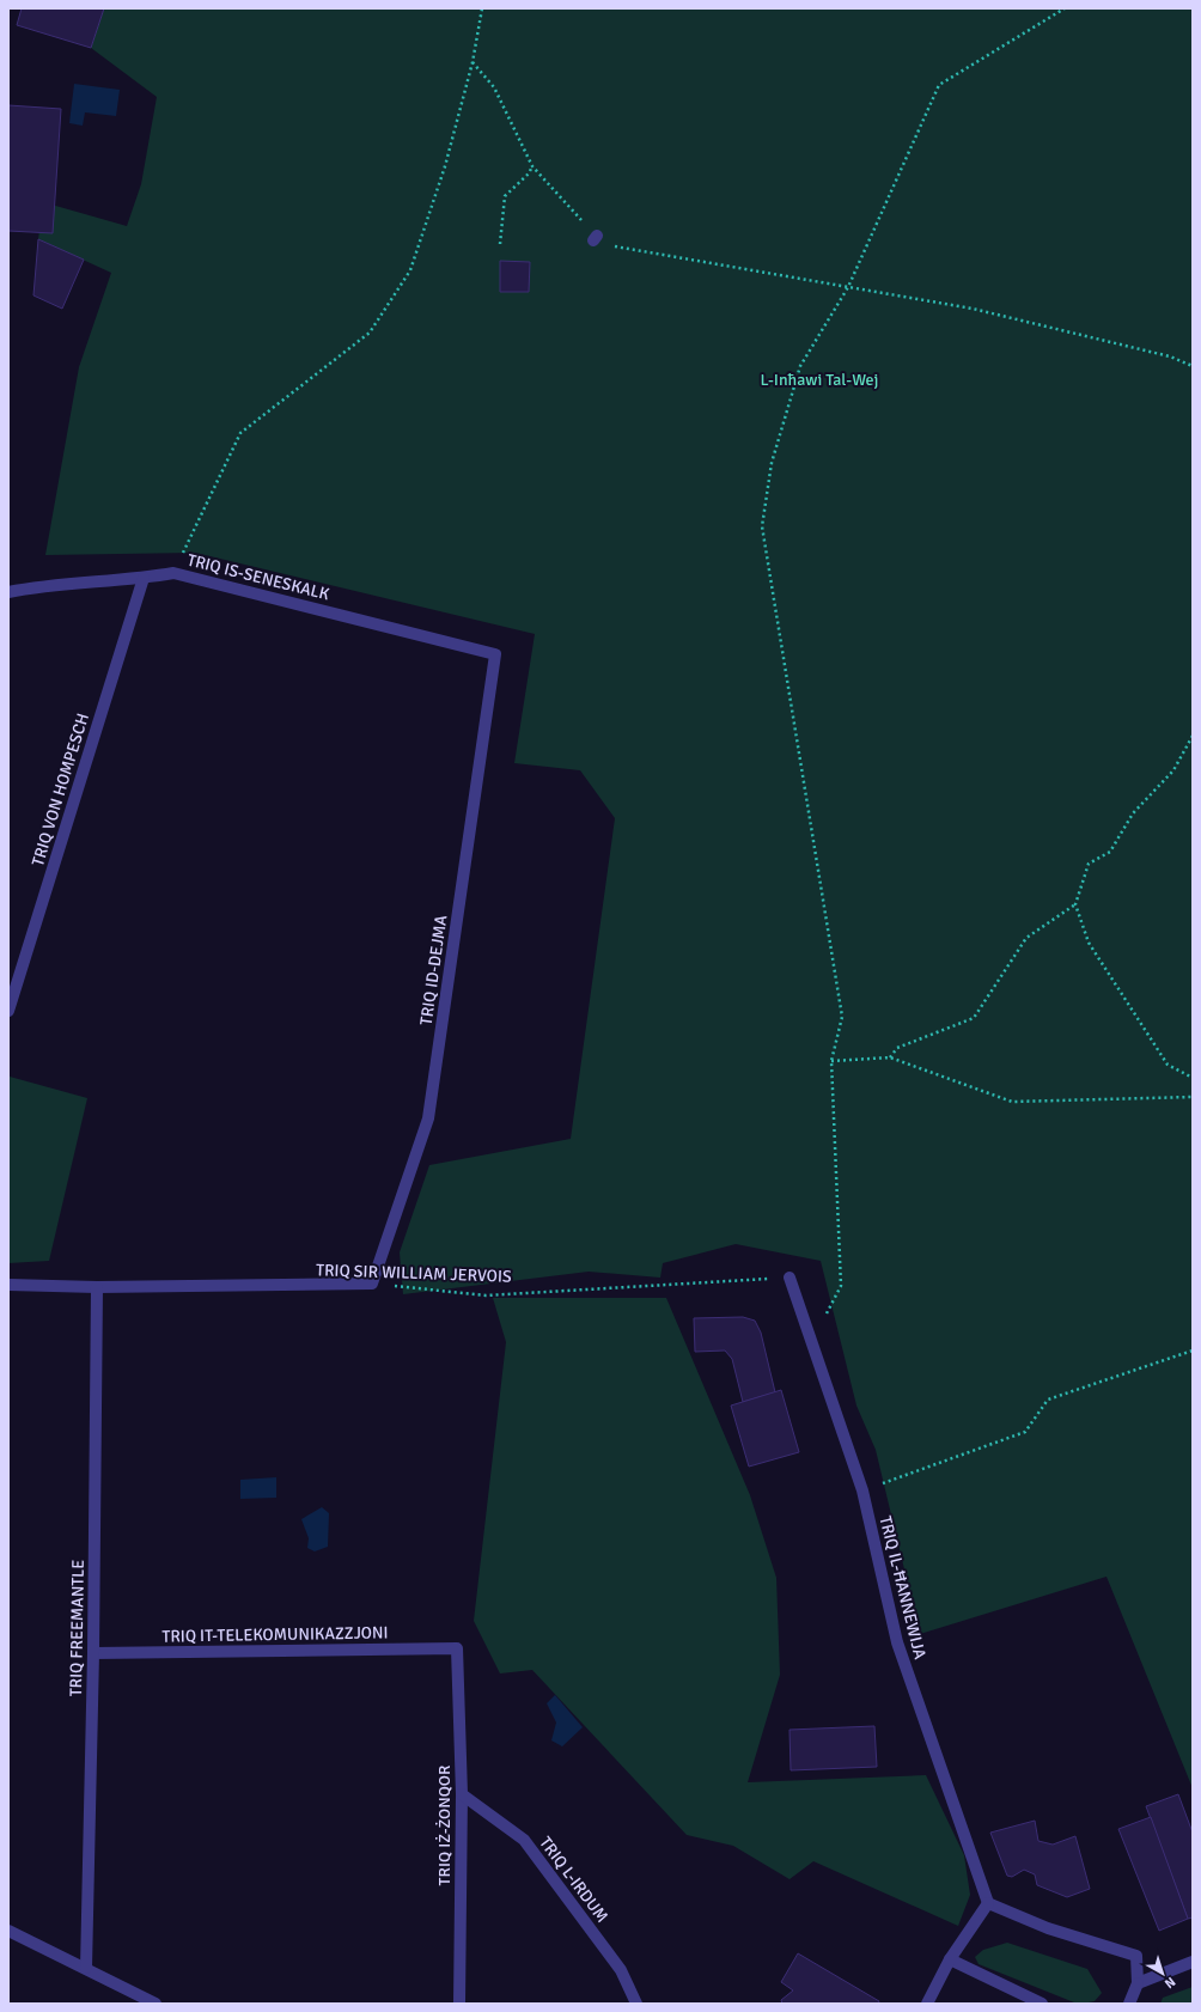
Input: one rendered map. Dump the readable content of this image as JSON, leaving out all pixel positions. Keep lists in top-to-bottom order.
{
  "streets": {
    "street": [
      "TRIQ IS-SENESKALK",
      "TRIQ VON HOMPESCH",
      "TRIQ ID-DEJMA",
      "TRIQ SIR WILLIAM JERVOIS",
      "TRIQ IL-ĦANNEWIJA",
      "TRIQ FREEMANTLE",
      "TRIQ IT-TELEKOMUNIKAZZJONI",
      "TRIQ IŻ-ŻONQOR",
      "TRIQ L-IRDUM"
    ]
  },
  "crossings": [
    ["TRIQ IS-SENESKALK", "TRIQ VON HOMPESCH"],
    ["TRIQ IS-SENESKALK", "TRIQ ID-DEJMA"],
    ["TRIQ ID-DEJMA", "TRIQ SIR WILLIAM JERVOIS"],
    ["TRIQ SIR WILLIAM JERVOIS", "TRIQ IL-ĦANNEWIJA"],
    ["TRIQ SIR WILLIAM JERVOIS", "TRIQ FREEMANTLE"],
    ["TRIQ FREEMANTLE", "TRIQ IT-TELEKOMUNIKAZZJONI"],
    ["TRIQ IT-TELEKOMUNIKAZZJONI", "TRIQ IŻ-ŻONQOR"],
    ["TRIQ IŻ-ŻONQOR", "TRIQ L-IRDUM"]
  ],
  "parks": ["L-Inħawi Tal-Wej"],
  "north": "bottom right"
}
